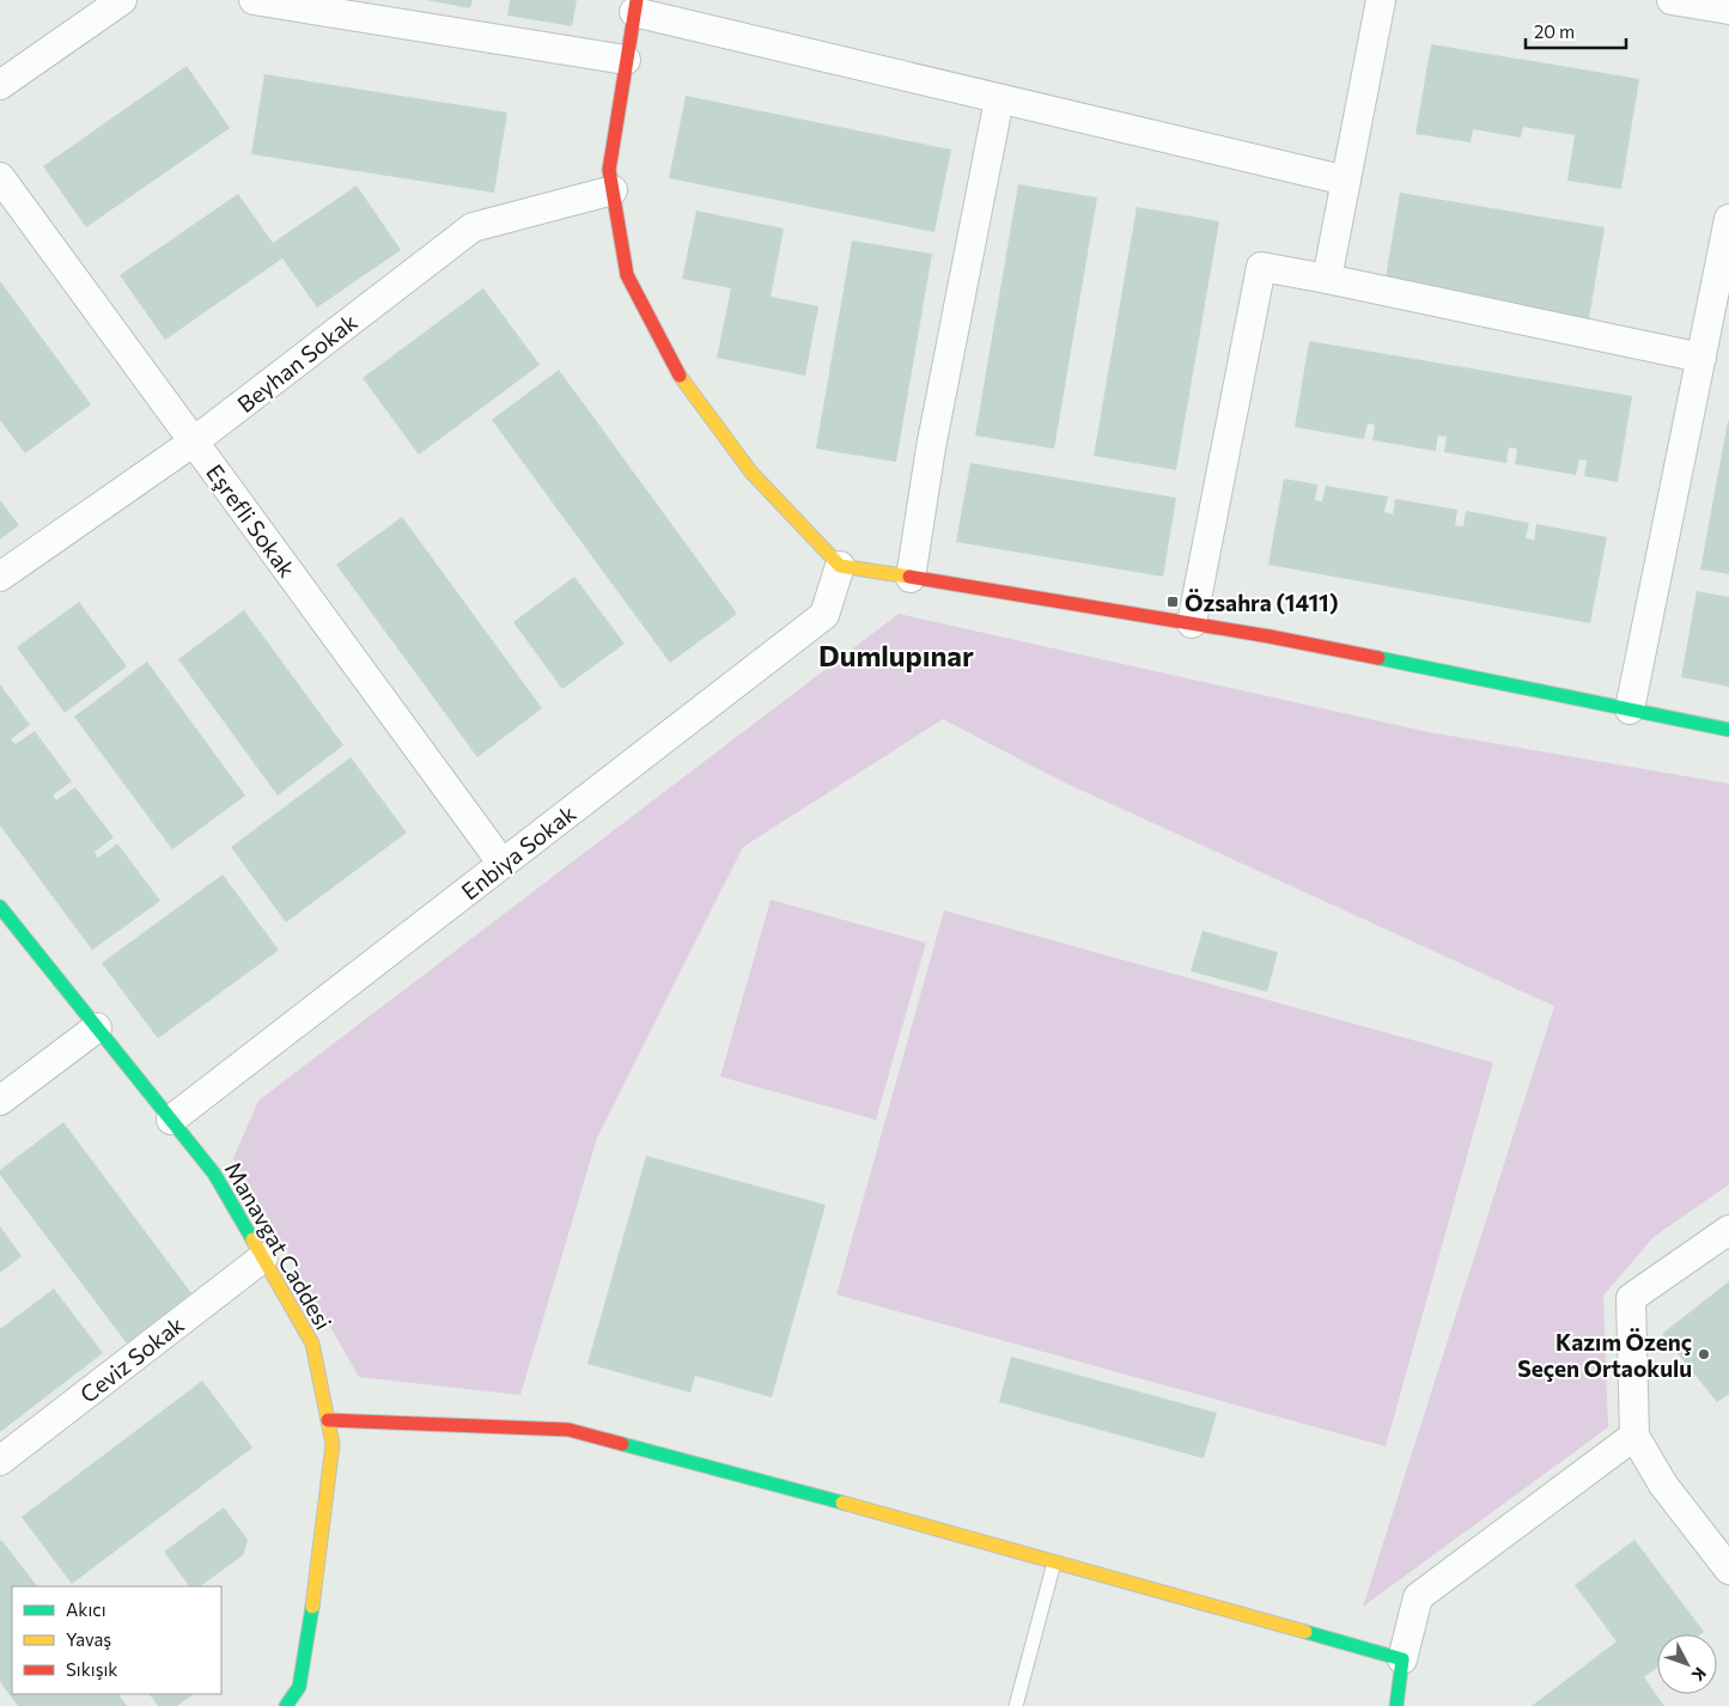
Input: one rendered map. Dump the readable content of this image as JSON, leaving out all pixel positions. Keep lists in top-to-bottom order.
{
  "streets": {
    "street": [
      "Beyhan Sokak",
      "Eşrefli Sokak",
      "Enbiya Sokak",
      "Manavgat Caddesi",
      "Ceviz Sokak"
    ]
  },
  "crossings": [
    ["Beyhan Sokak", "Eşrefli Sokak"],
    ["Eşrefli Sokak", "Enbiya Sokak"],
    ["Enbiya Sokak", "Manavgat Caddesi"],
    ["Manavgat Caddesi", "Ceviz Sokak"]
  ],
  "districts": ["Dumlupınar"],
  "places": {
    "transit": ["Özsahra (1411)"],
    "other": ["Kazım Özenç Seçen Ortaokulu"]
  },
  "legend": ["Akıcı", "Yavaş", "Sıkışık"],
  "scale_bar": "20 m",
  "north": "bottom right"
}
